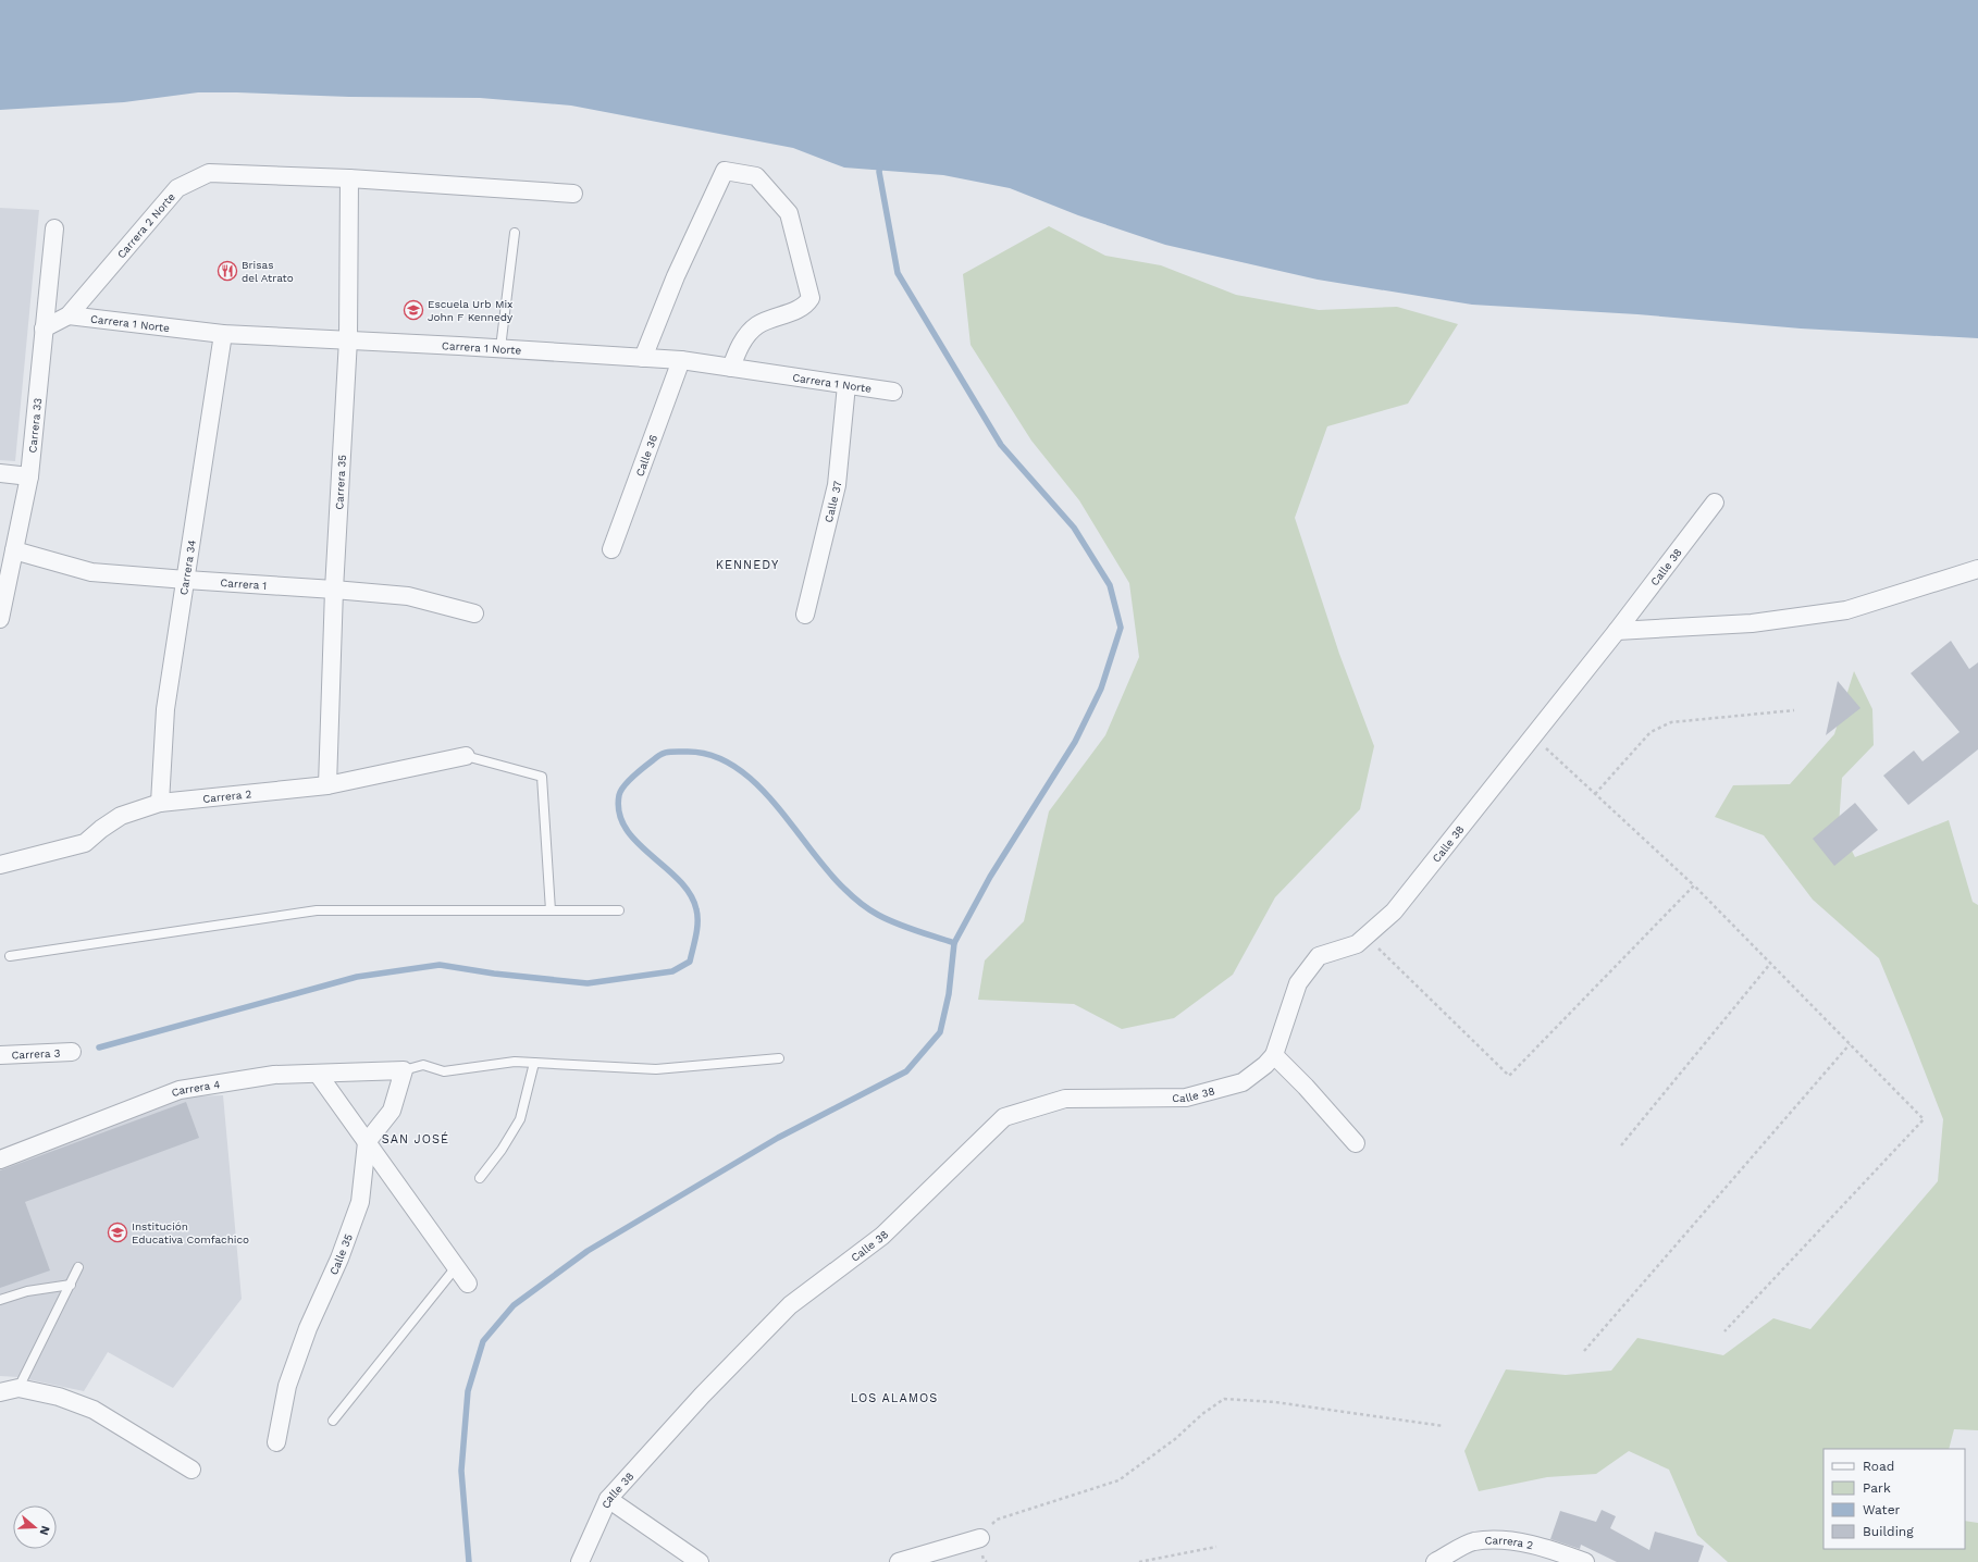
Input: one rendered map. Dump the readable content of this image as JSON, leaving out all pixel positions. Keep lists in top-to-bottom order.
{
  "streets": {
    "street": [
      "Carrera 2 Norte",
      "Carrera 1 Norte",
      "Carrera 33",
      "Calle 36",
      "Carrera 35",
      "Calle 37",
      "Calle 38",
      "Carrera 34",
      "Carrera 1",
      "Carrera 2",
      "Carrera 3",
      "Carrera 4",
      "Calle 35"
    ]
  },
  "crossings": [
    ["Carrera 2 Norte", "Carrera 1 Norte"],
    ["Carrera 2 Norte", "Carrera 33"],
    ["Carrera 2 Norte", "Carrera 35"],
    ["Carrera 1 Norte", "Calle 36"],
    ["Carrera 1 Norte", "Carrera 35"],
    ["Carrera 1 Norte", "Calle 37"],
    ["Carrera 1 Norte", "Carrera 34"],
    ["Carrera 33", "Carrera 1"],
    ["Carrera 35", "Carrera 1"],
    ["Carrera 35", "Carrera 2"],
    ["Carrera 34", "Carrera 1"],
    ["Carrera 34", "Carrera 2"]
  ],
  "districts": ["KENNEDY", "SAN JOSÉ", "LOS ALAMOS"],
  "places": {
    "restaurant": ["Brisas del Atrato"],
    "school or university": ["Escuela Urb Mix John F Kennedy", "Institución Educativa Comfachico"]
  },
  "legend": [
    "Road",
    "Park",
    "Water",
    "Building"
  ],
  "north": "right"
}
